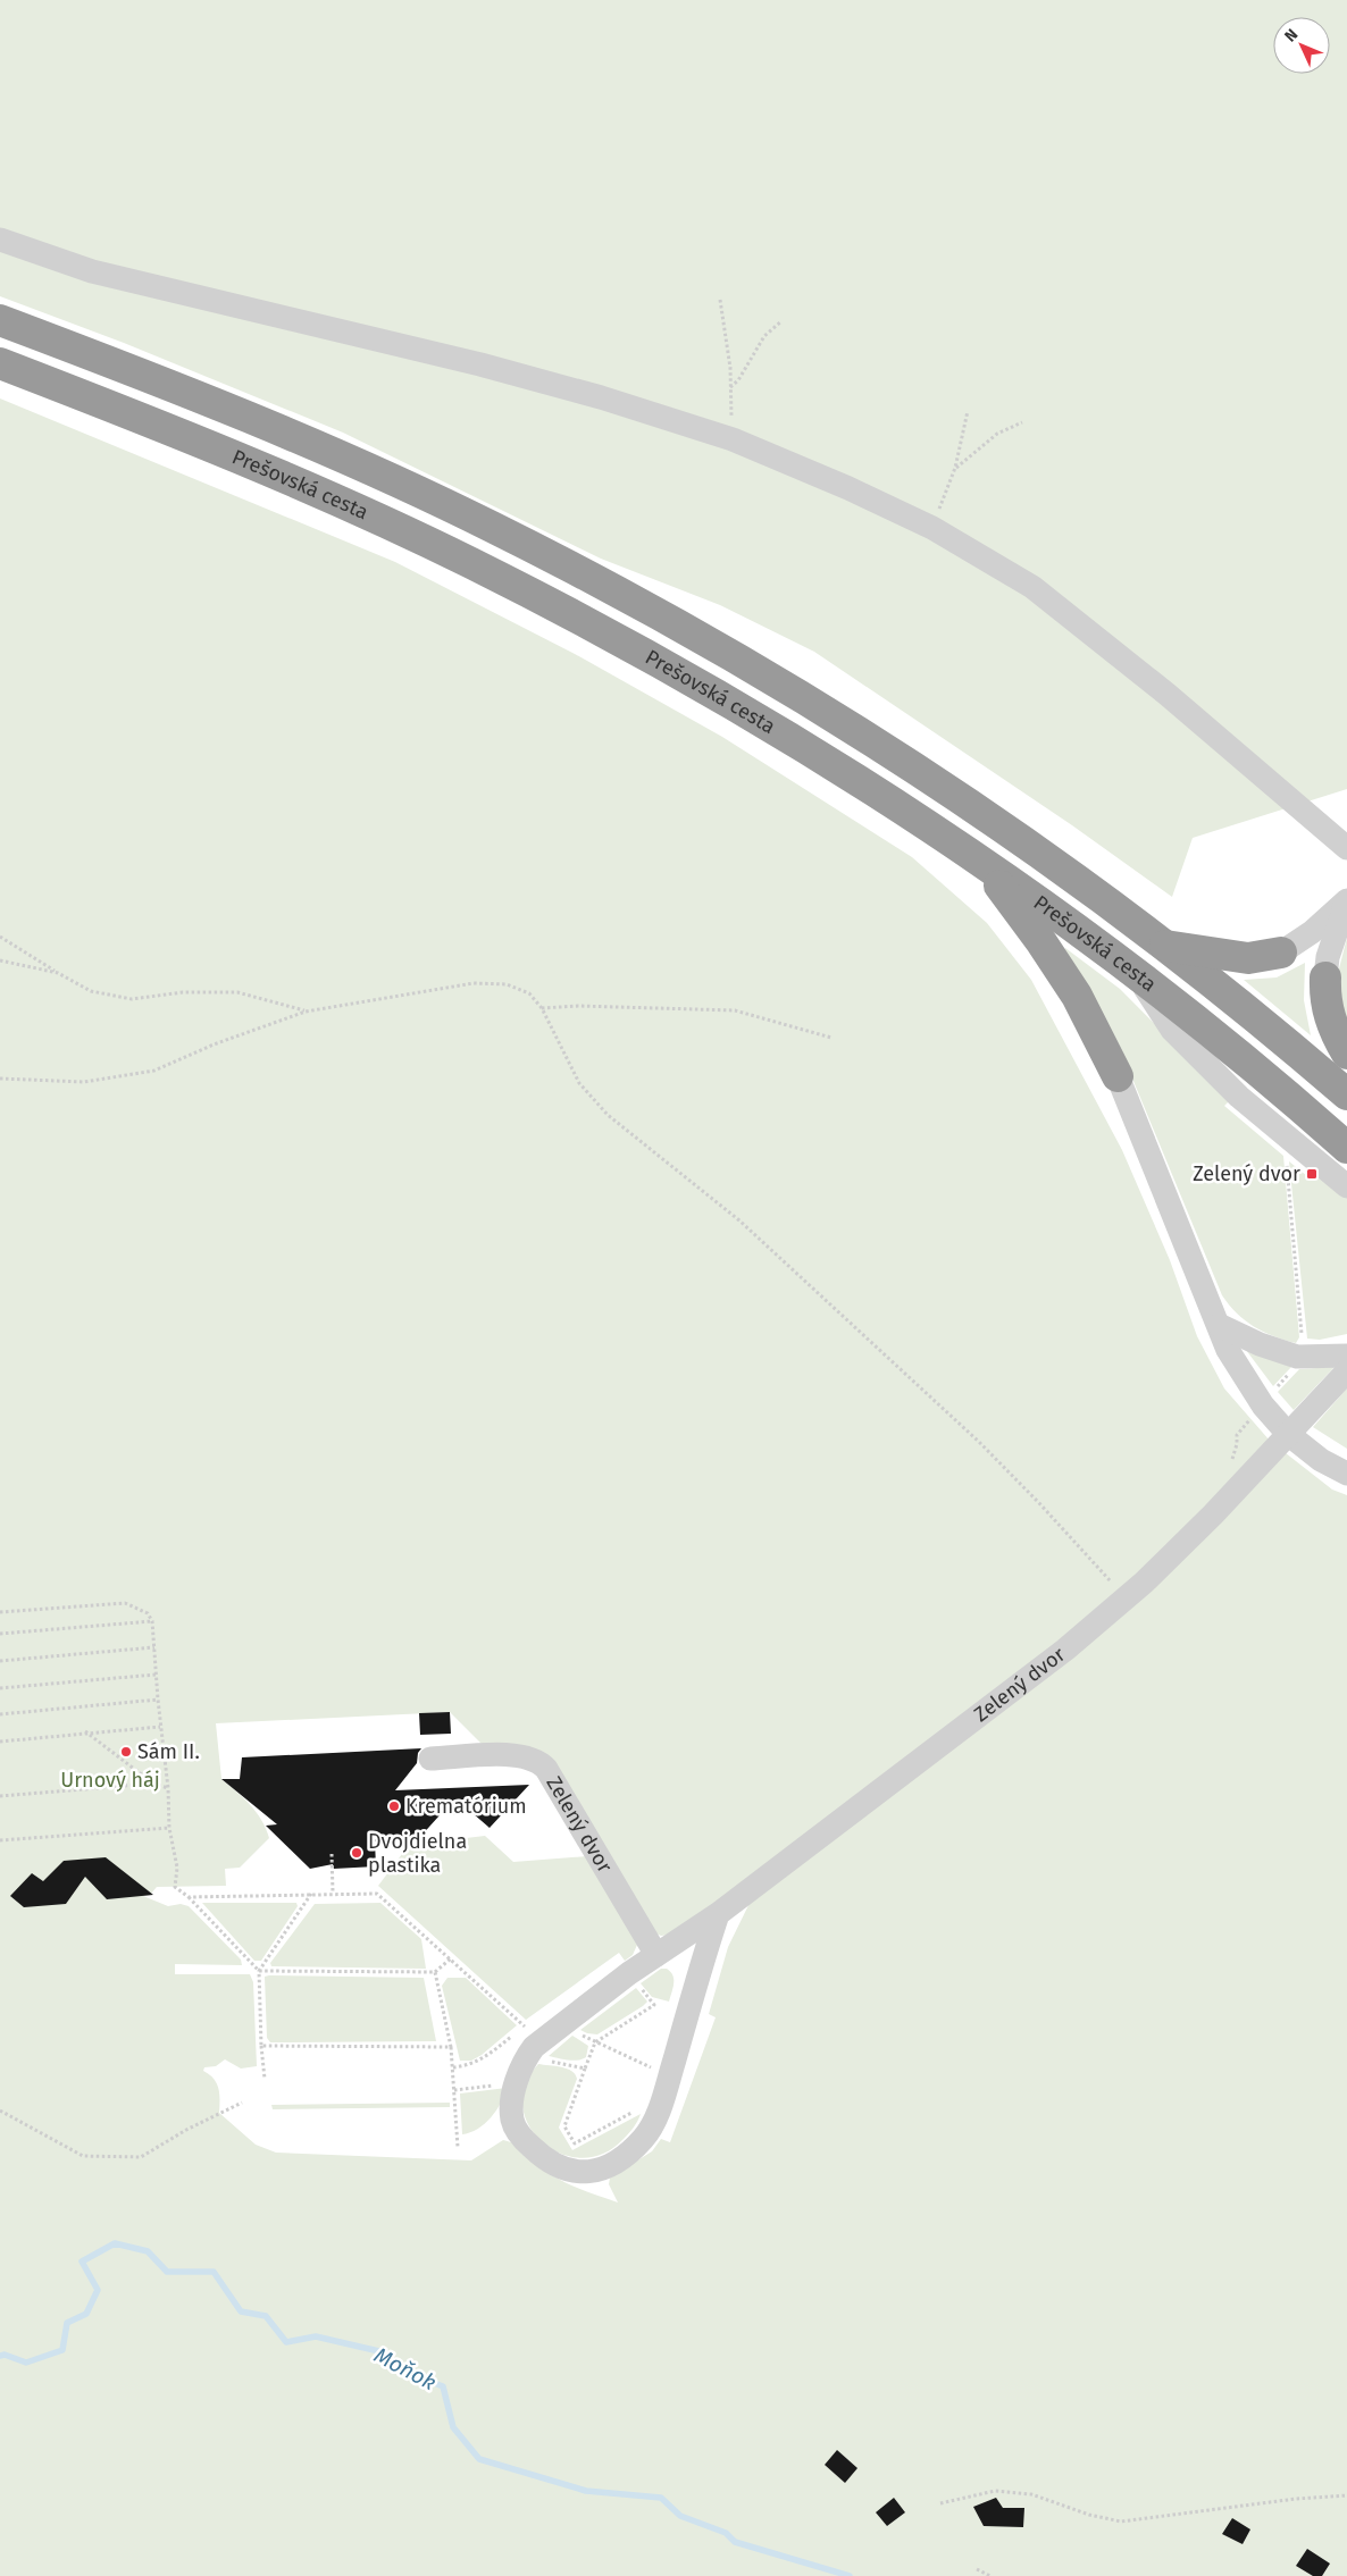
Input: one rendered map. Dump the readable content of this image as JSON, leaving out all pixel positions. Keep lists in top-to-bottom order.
{
  "streets": {
    "highway": ["Prešovská cesta"],
    "street": ["Zelený dvor"]
  },
  "water": ["Moňok"],
  "parks": ["Urnový háj"],
  "places": {
    "transit": ["Zelený dvor"],
    "other": ["Sám II.", "Krematórium", "Dvojdielna plastika"]
  },
  "north": "top left"
}
